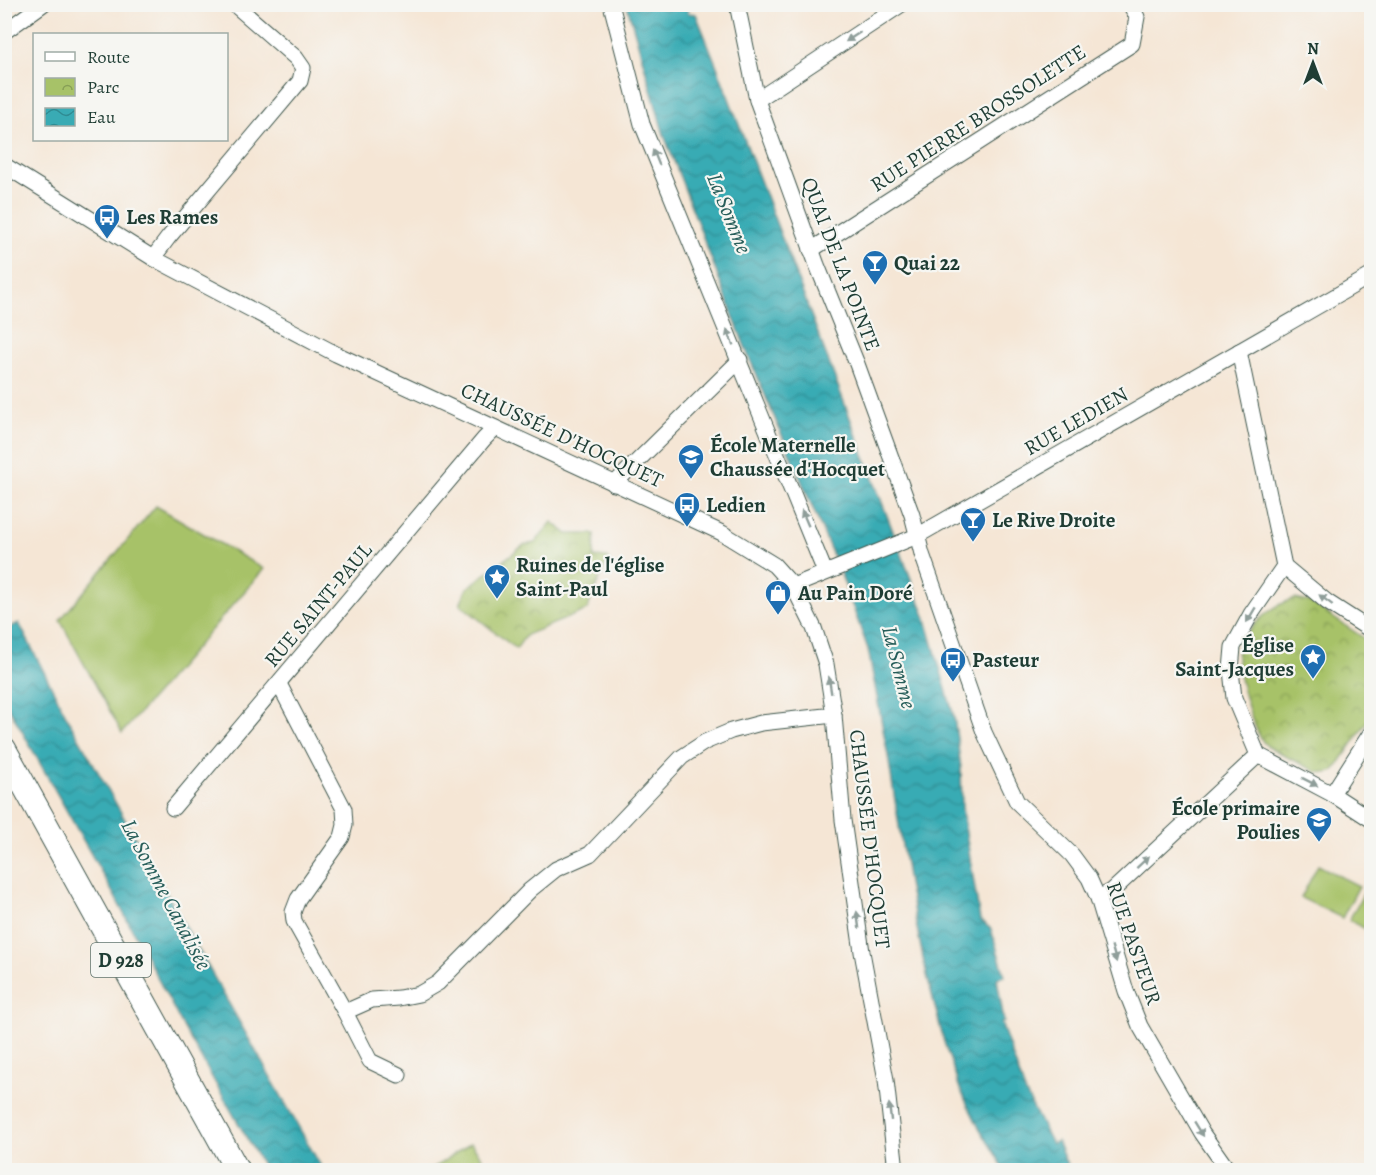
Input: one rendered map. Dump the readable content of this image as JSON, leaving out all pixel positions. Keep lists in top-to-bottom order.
{
  "streets": {
    "main road": ["D 928"],
    "street": [
      "RUE PIERRE BROSSOLETTE",
      "QUAI DE LA POINTE",
      "RUE LEDIEN",
      "CHAUSSÉE D'HOCQUET",
      "RUE SAINT-PAUL",
      "RUE PASTEUR"
    ]
  },
  "crossings": [
    ["RUE PIERRE BROSSOLETTE", "QUAI DE LA POINTE"],
    ["QUAI DE LA POINTE", "RUE LEDIEN"],
    ["QUAI DE LA POINTE", "RUE PASTEUR"],
    ["RUE LEDIEN", "CHAUSSÉE D'HOCQUET"],
    ["RUE LEDIEN", "RUE PASTEUR"],
    ["CHAUSSÉE D'HOCQUET", "RUE SAINT-PAUL"]
  ],
  "one_way": ["CHAUSSÉE D'HOCQUET", "RUE PASTEUR"],
  "water": ["La Somme", "La Somme Canalisée"],
  "places": {
    "bus stop": ["Les Rames", "Ledien", "Pasteur"],
    "bar": ["Quai 22", "Le Rive Droite"],
    "school or university": ["École Maternelle Chaussée d'Hocquet", "École primaire Poulies"],
    "place": ["Ruines de l'église Saint-Paul", "Église Saint-Jacques"],
    "shop": ["Au Pain Doré"]
  },
  "legend": ["Route", "Parc", "Eau"],
  "north": "top"
}
